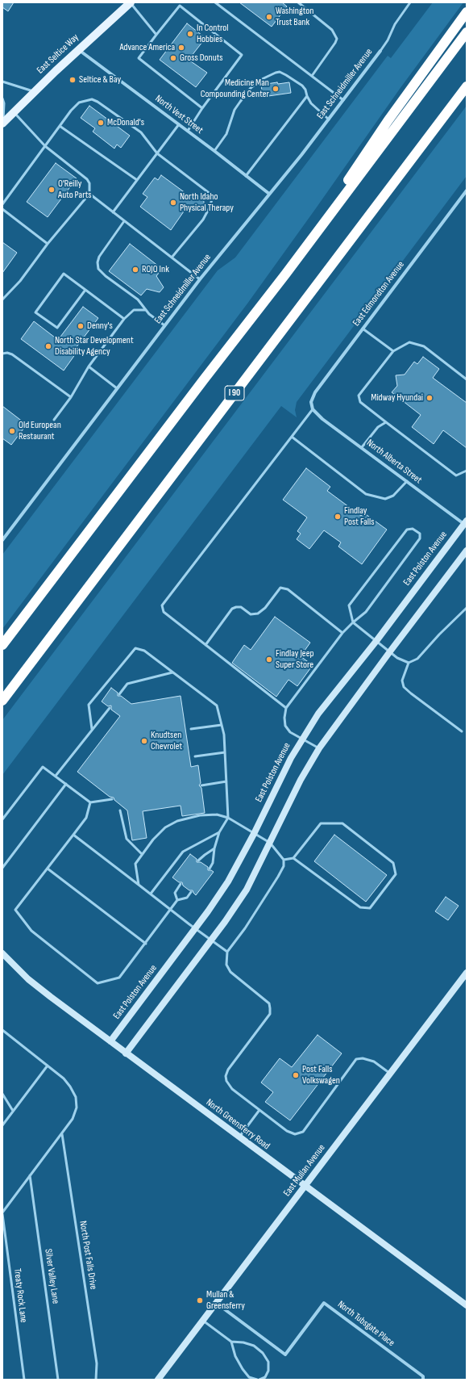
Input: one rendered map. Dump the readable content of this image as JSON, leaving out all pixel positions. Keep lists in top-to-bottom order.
{
  "streets": {
    "highway": ["I 90"],
    "main road": ["East Seltice Way"],
    "street": [
      "East Schneidmiller Avenue",
      "North Vest Street",
      "East Edmondton Avenue",
      "North Alberta Street",
      "East Polston Avenue",
      "North Greensferry Road",
      "East Mullan Avenue",
      "North Tubsgate Place"
    ],
    "lane": ["North Post Falls Drive", "Silver Valley Lane", "Treaty Rock Lane"]
  },
  "crossings": [
    ["East Seltice Way", "North Vest Street"],
    ["East Schneidmiller Avenue", "North Vest Street"],
    ["East Edmondton Avenue", "North Alberta Street"],
    ["North Alberta Street", "East Polston Avenue"],
    ["East Polston Avenue", "North Greensferry Road"],
    ["North Greensferry Road", "East Mullan Avenue"],
    ["East Mullan Avenue", "North Tubsgate Place"]
  ],
  "places": [
    "Washington Trust Bank",
    "In Control Hobbies",
    "Advance America",
    "Gross Donuts",
    "Seltice & Bay",
    "Medicine Man Compounding Center",
    "McDonald's",
    "O'Reilly Auto Parts",
    "North Idaho Physical Therapy",
    "ROJO Ink",
    "Denny's",
    "North Star Development Disability Agency",
    "Midway Hyundai",
    "Old European Restaurant",
    "Findlay Post Falls",
    "Findlay Jeep Super Store",
    "Knudtsen Chevrolet",
    "Post Falls Volkswagen",
    "Mullan & Greensferry"
  ]
}
